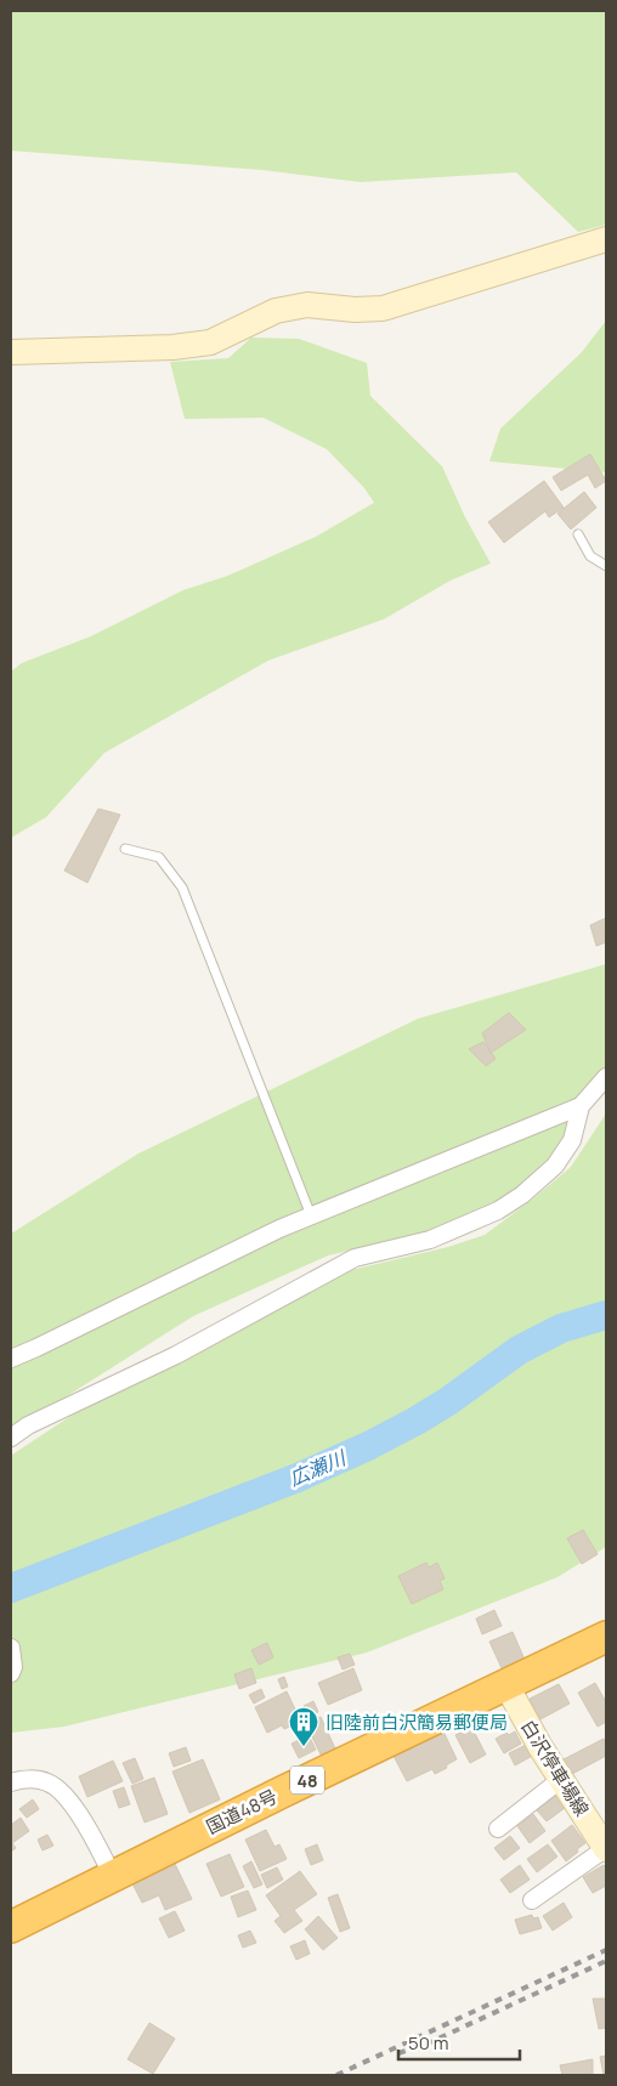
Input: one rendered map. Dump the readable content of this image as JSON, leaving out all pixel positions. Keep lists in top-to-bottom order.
{
  "streets": {
    "highway": ["48", "国道48号"],
    "street": ["白沢停車場線"]
  },
  "crossings": [
    ["白沢停車場線", "国道48号"]
  ],
  "water": ["広瀬川"],
  "places": {
    "building": ["旧陸前白沢簡易郵便局"]
  },
  "scale_bar": "50 m"
}
